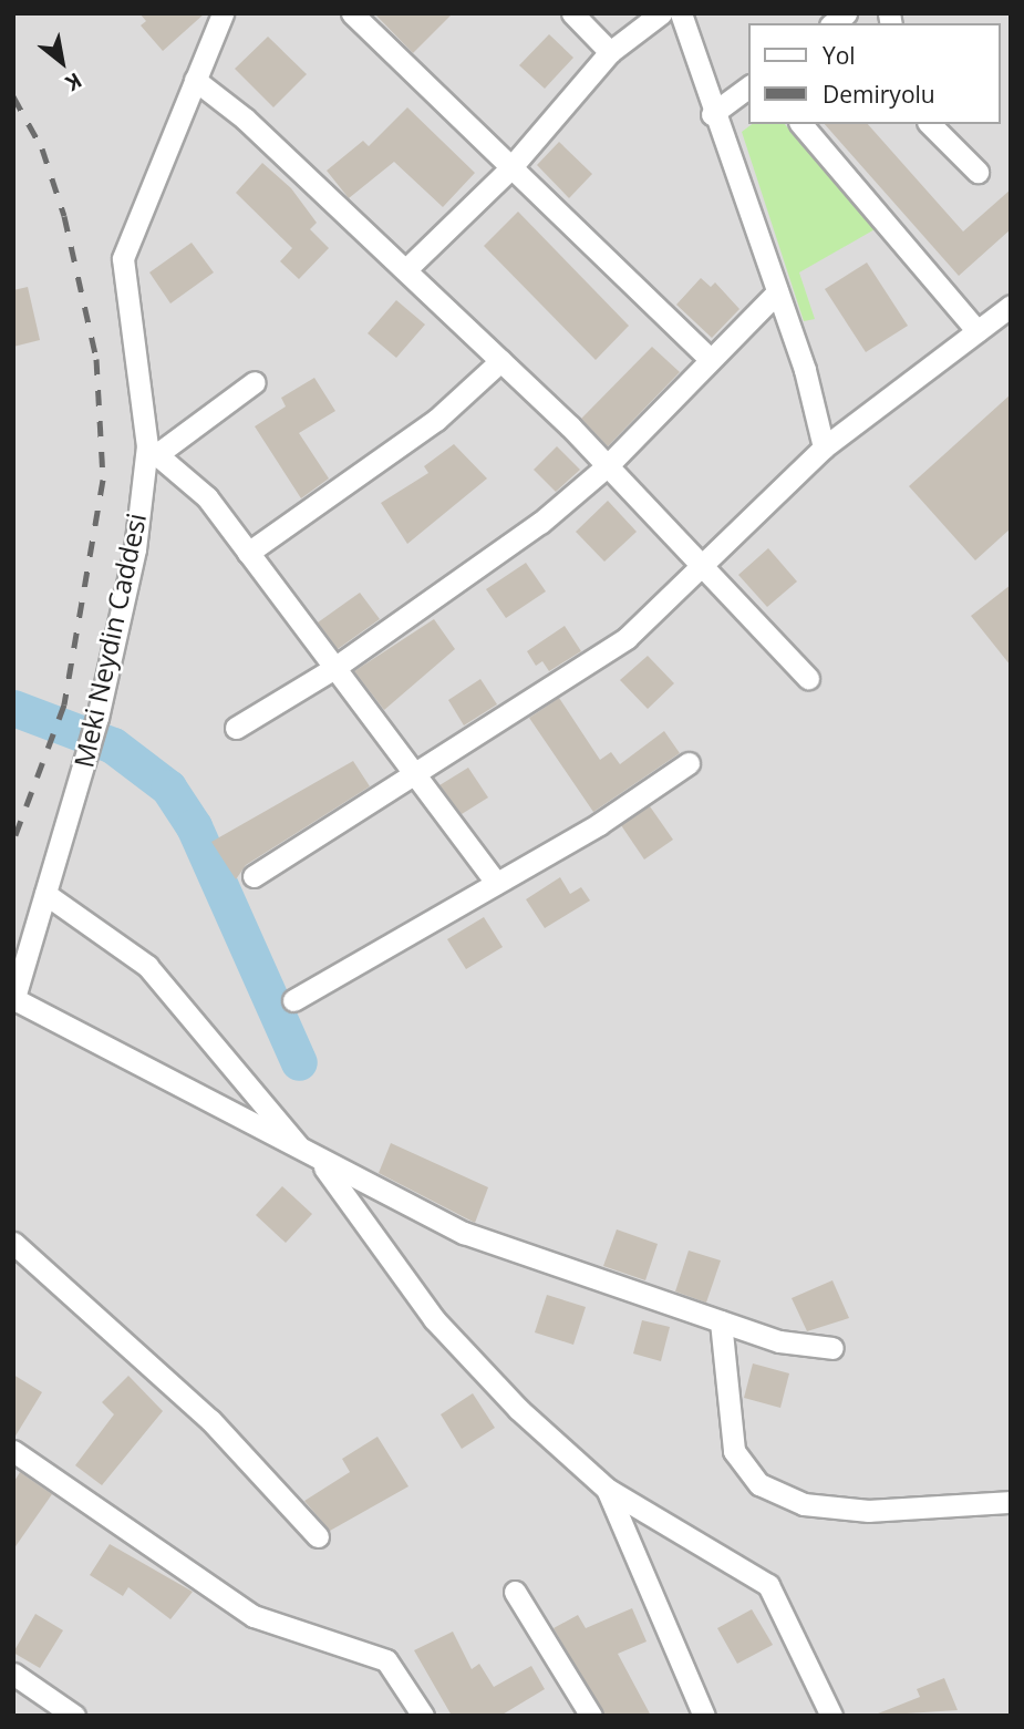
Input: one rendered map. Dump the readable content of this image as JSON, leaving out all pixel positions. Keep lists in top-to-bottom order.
{
  "streets": {
    "street": ["Meki Neydin Caddesi"]
  },
  "legend": ["Yol", "Demiryolu"],
  "north": "bottom right"
}
